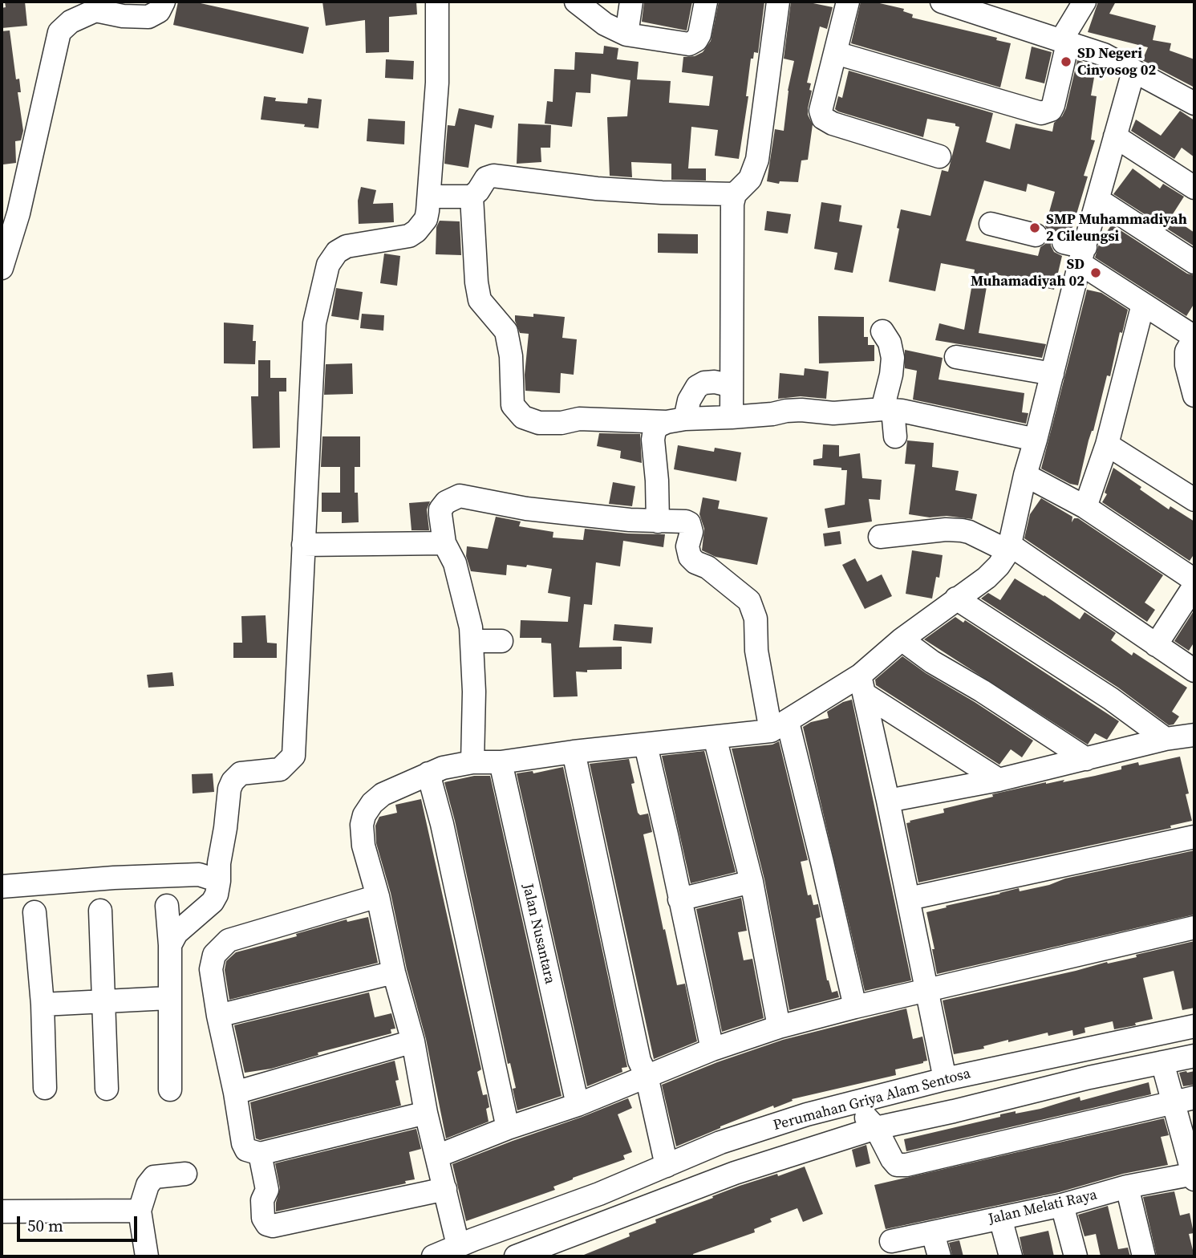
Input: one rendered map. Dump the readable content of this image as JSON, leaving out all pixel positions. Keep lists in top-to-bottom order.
{
  "streets": {
    "street": ["Jalan Nusantara", "Perumahan Griya Alam Sentosa", "Jalan Melati Raya"]
  },
  "places": ["SD Negeri Cinyosog 02", "SMP Muhammadiyah 2 Cileungsi", "SD Muhamadiyah 02"],
  "scale_bar": "50 m"
}
